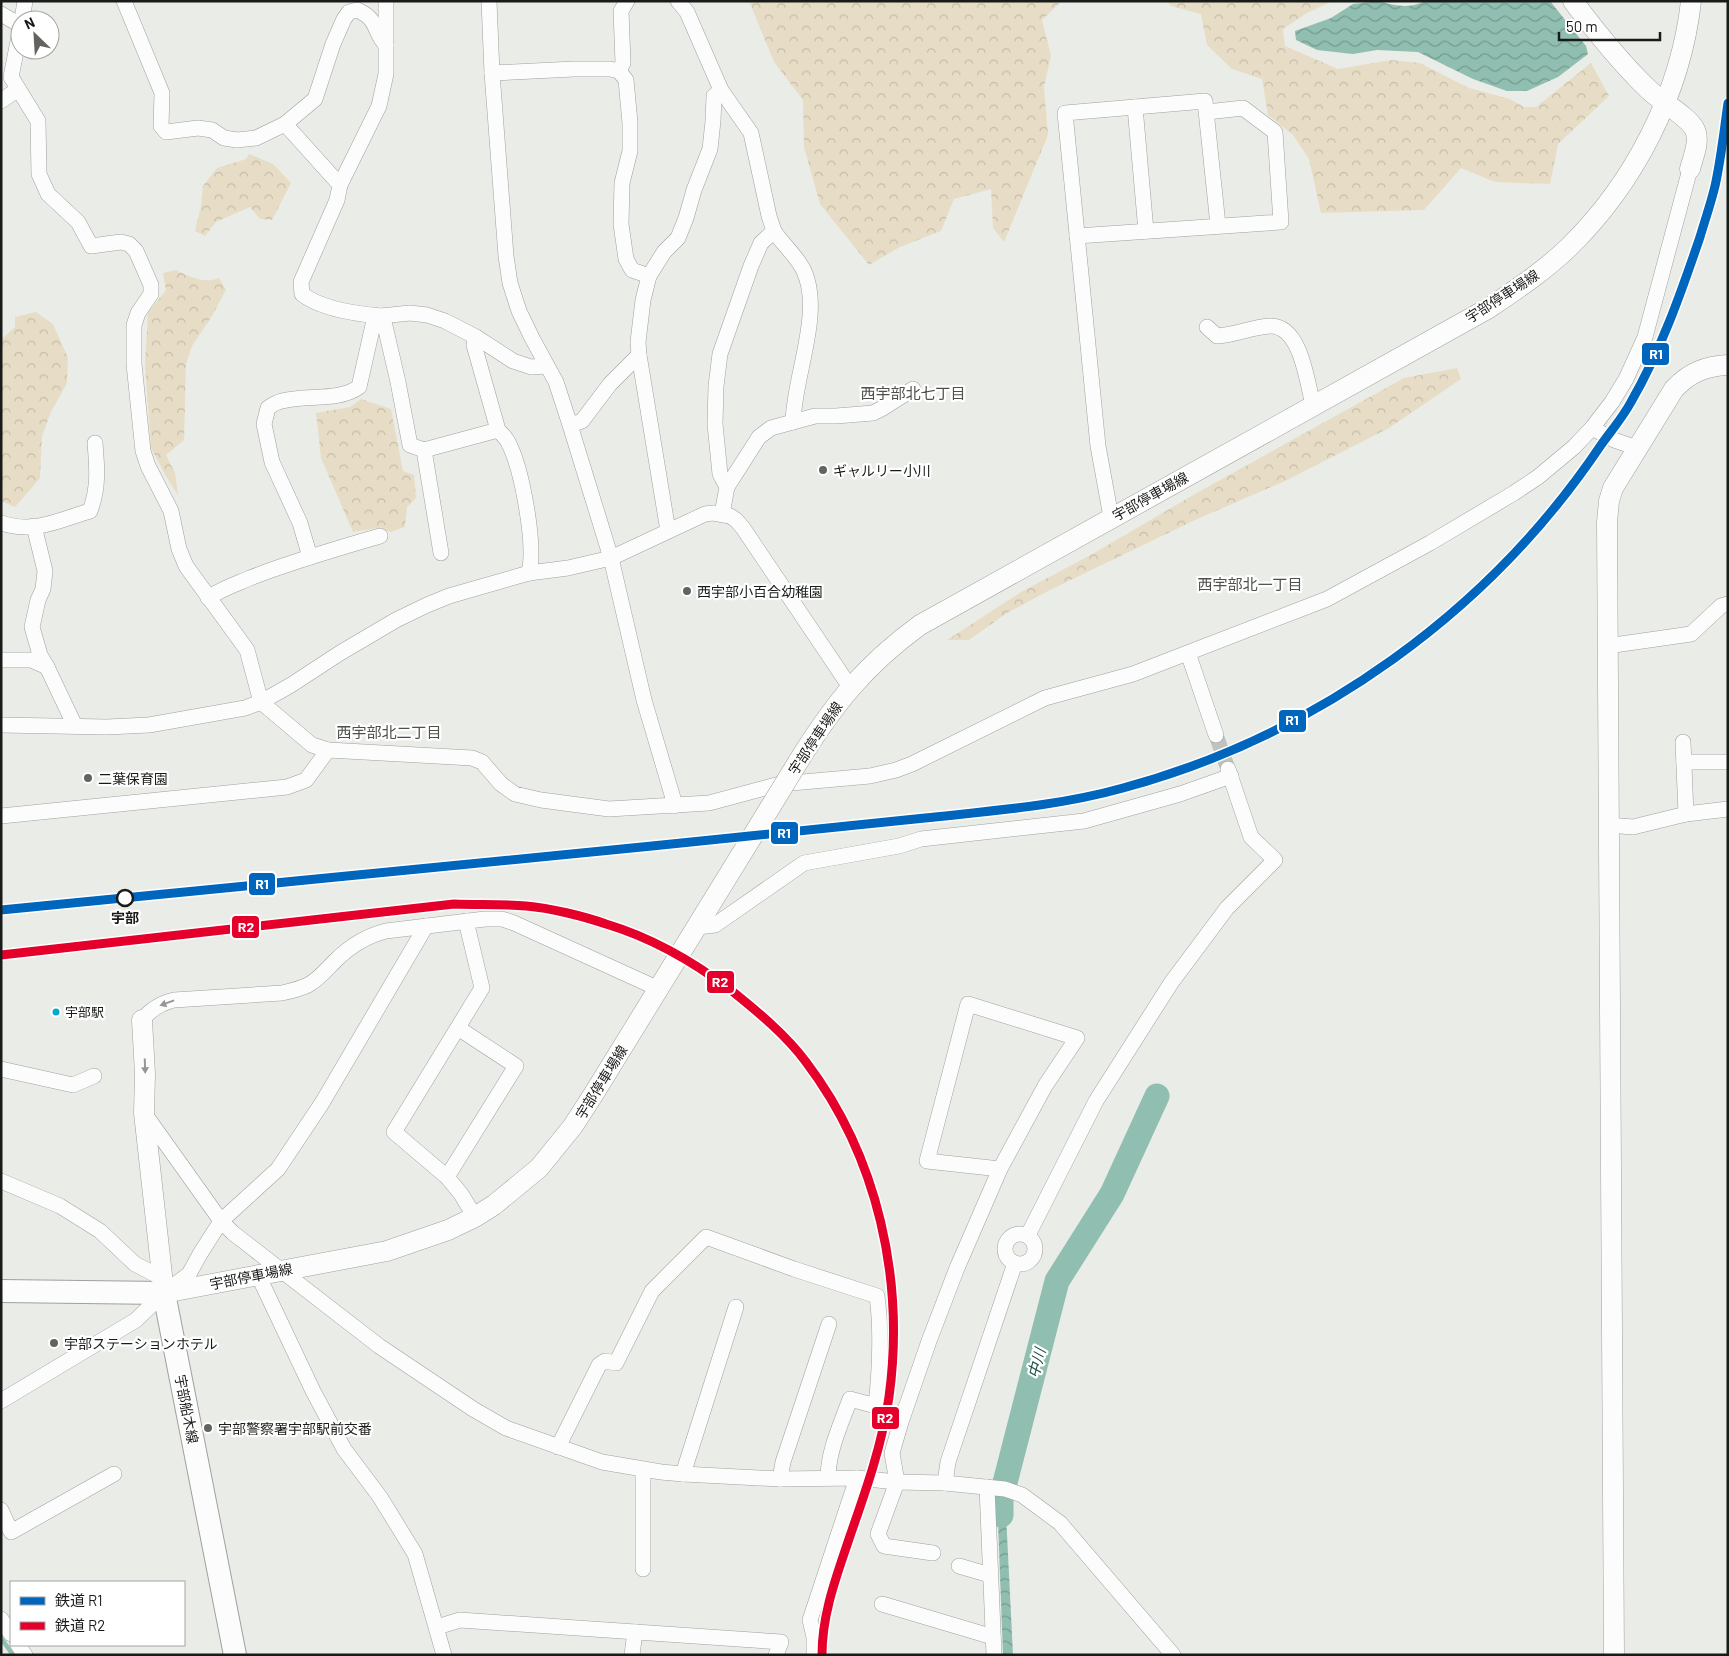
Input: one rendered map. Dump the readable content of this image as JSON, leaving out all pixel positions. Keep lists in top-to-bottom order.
{
  "streets": {
    "main road": ["宇部停車場線", "宇部船木線"]
  },
  "crossings": [
    ["宇部停車場線", "宇部船木線"]
  ],
  "districts": ["西宇部北七丁目", "西宇部北一丁目", "西宇部北二丁目"],
  "water": ["中川"],
  "places": [
    "ギャルリー小川",
    "西宇部小百合幼稚園",
    "二葉保育園",
    "宇部",
    "宇部駅",
    "宇部ステーションホテル",
    "宇部警察署宇部駅前交番"
  ],
  "lines": ["rail line R1", "rail line R2"],
  "legend": ["鉄道 R1", "鉄道 R2"],
  "scale_bar": "50 m",
  "north": "top left"
}
